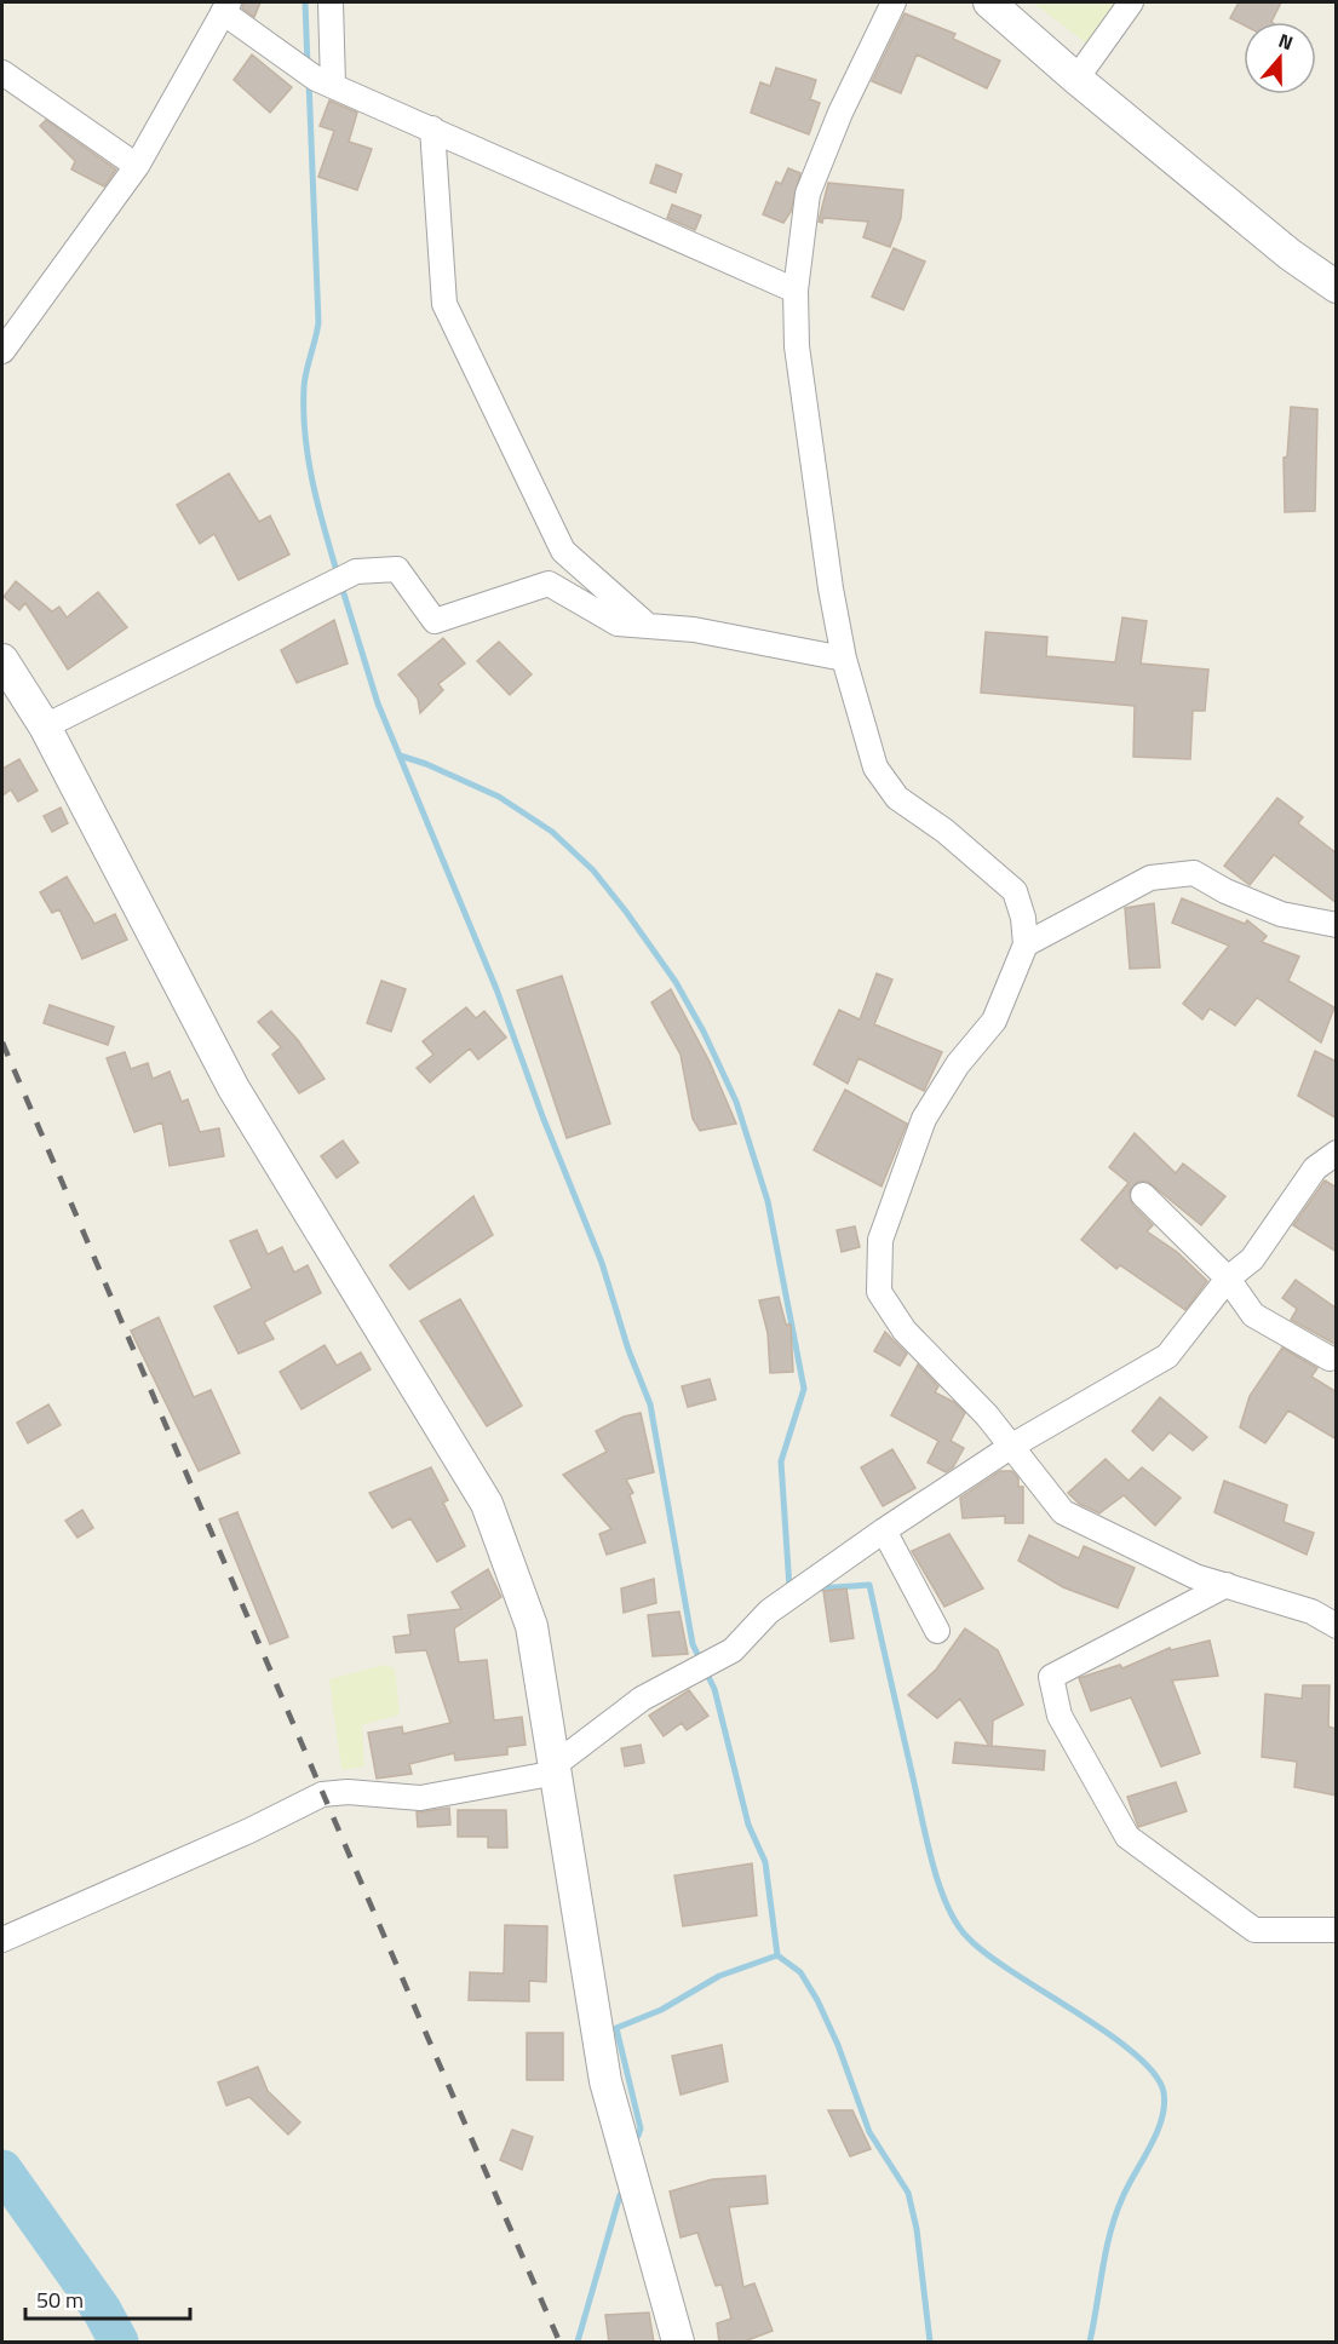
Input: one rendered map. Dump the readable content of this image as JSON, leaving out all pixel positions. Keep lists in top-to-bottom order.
{
  "scale_bar": "50 m",
  "north": "top"
}
